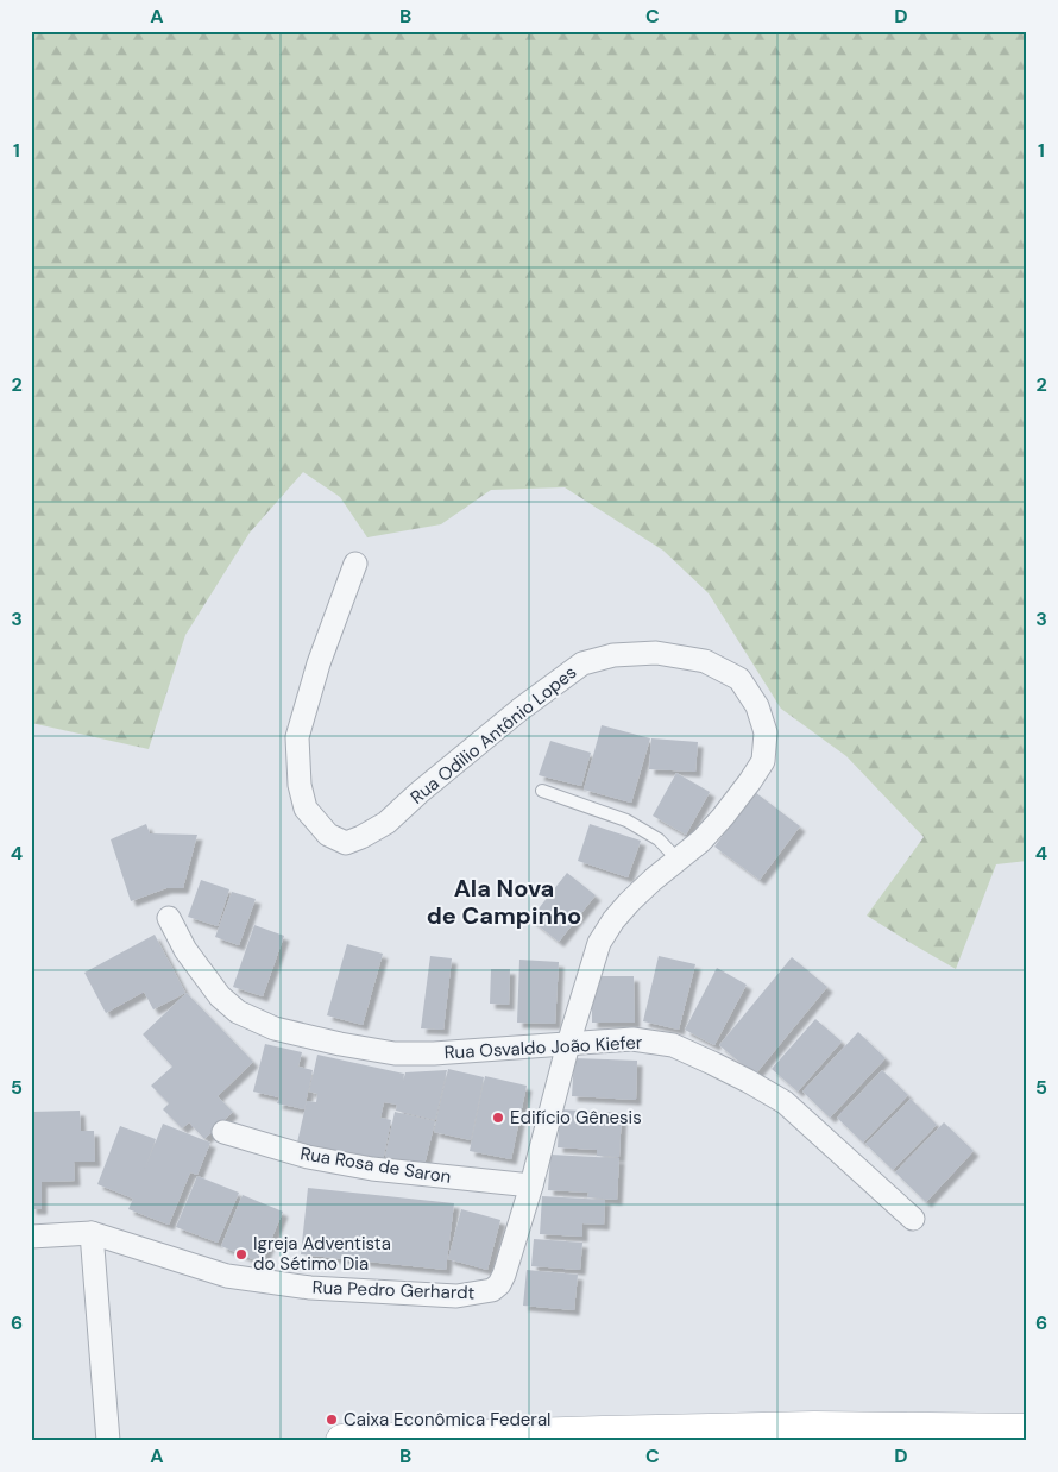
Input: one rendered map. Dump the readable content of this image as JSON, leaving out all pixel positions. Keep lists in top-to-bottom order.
{
  "streets": {
    "street": [
      "Rua Odilio Antônio Lopes",
      "Rua Osvaldo João Kiefer",
      "Rua Rosa de Saron",
      "Rua Pedro Gerhardt"
    ]
  },
  "crossings": [
    ["Rua Odilio Antônio Lopes", "Rua Osvaldo João Kiefer"],
    ["Rua Odilio Antônio Lopes", "Rua Rosa de Saron"],
    ["Rua Odilio Antônio Lopes", "Rua Pedro Gerhardt"]
  ],
  "districts": ["Ala Nova de Campinho"],
  "places": ["Edifício Gênesis", "Igreja Adventista do Sétimo Dia", "Caixa Econômica Federal"],
  "grid": {
    "columns": [
      "A",
      "B",
      "C",
      "D"
    ],
    "rows": [
      "1",
      "2",
      "3",
      "4",
      "5",
      "6"
    ]
  }
}
